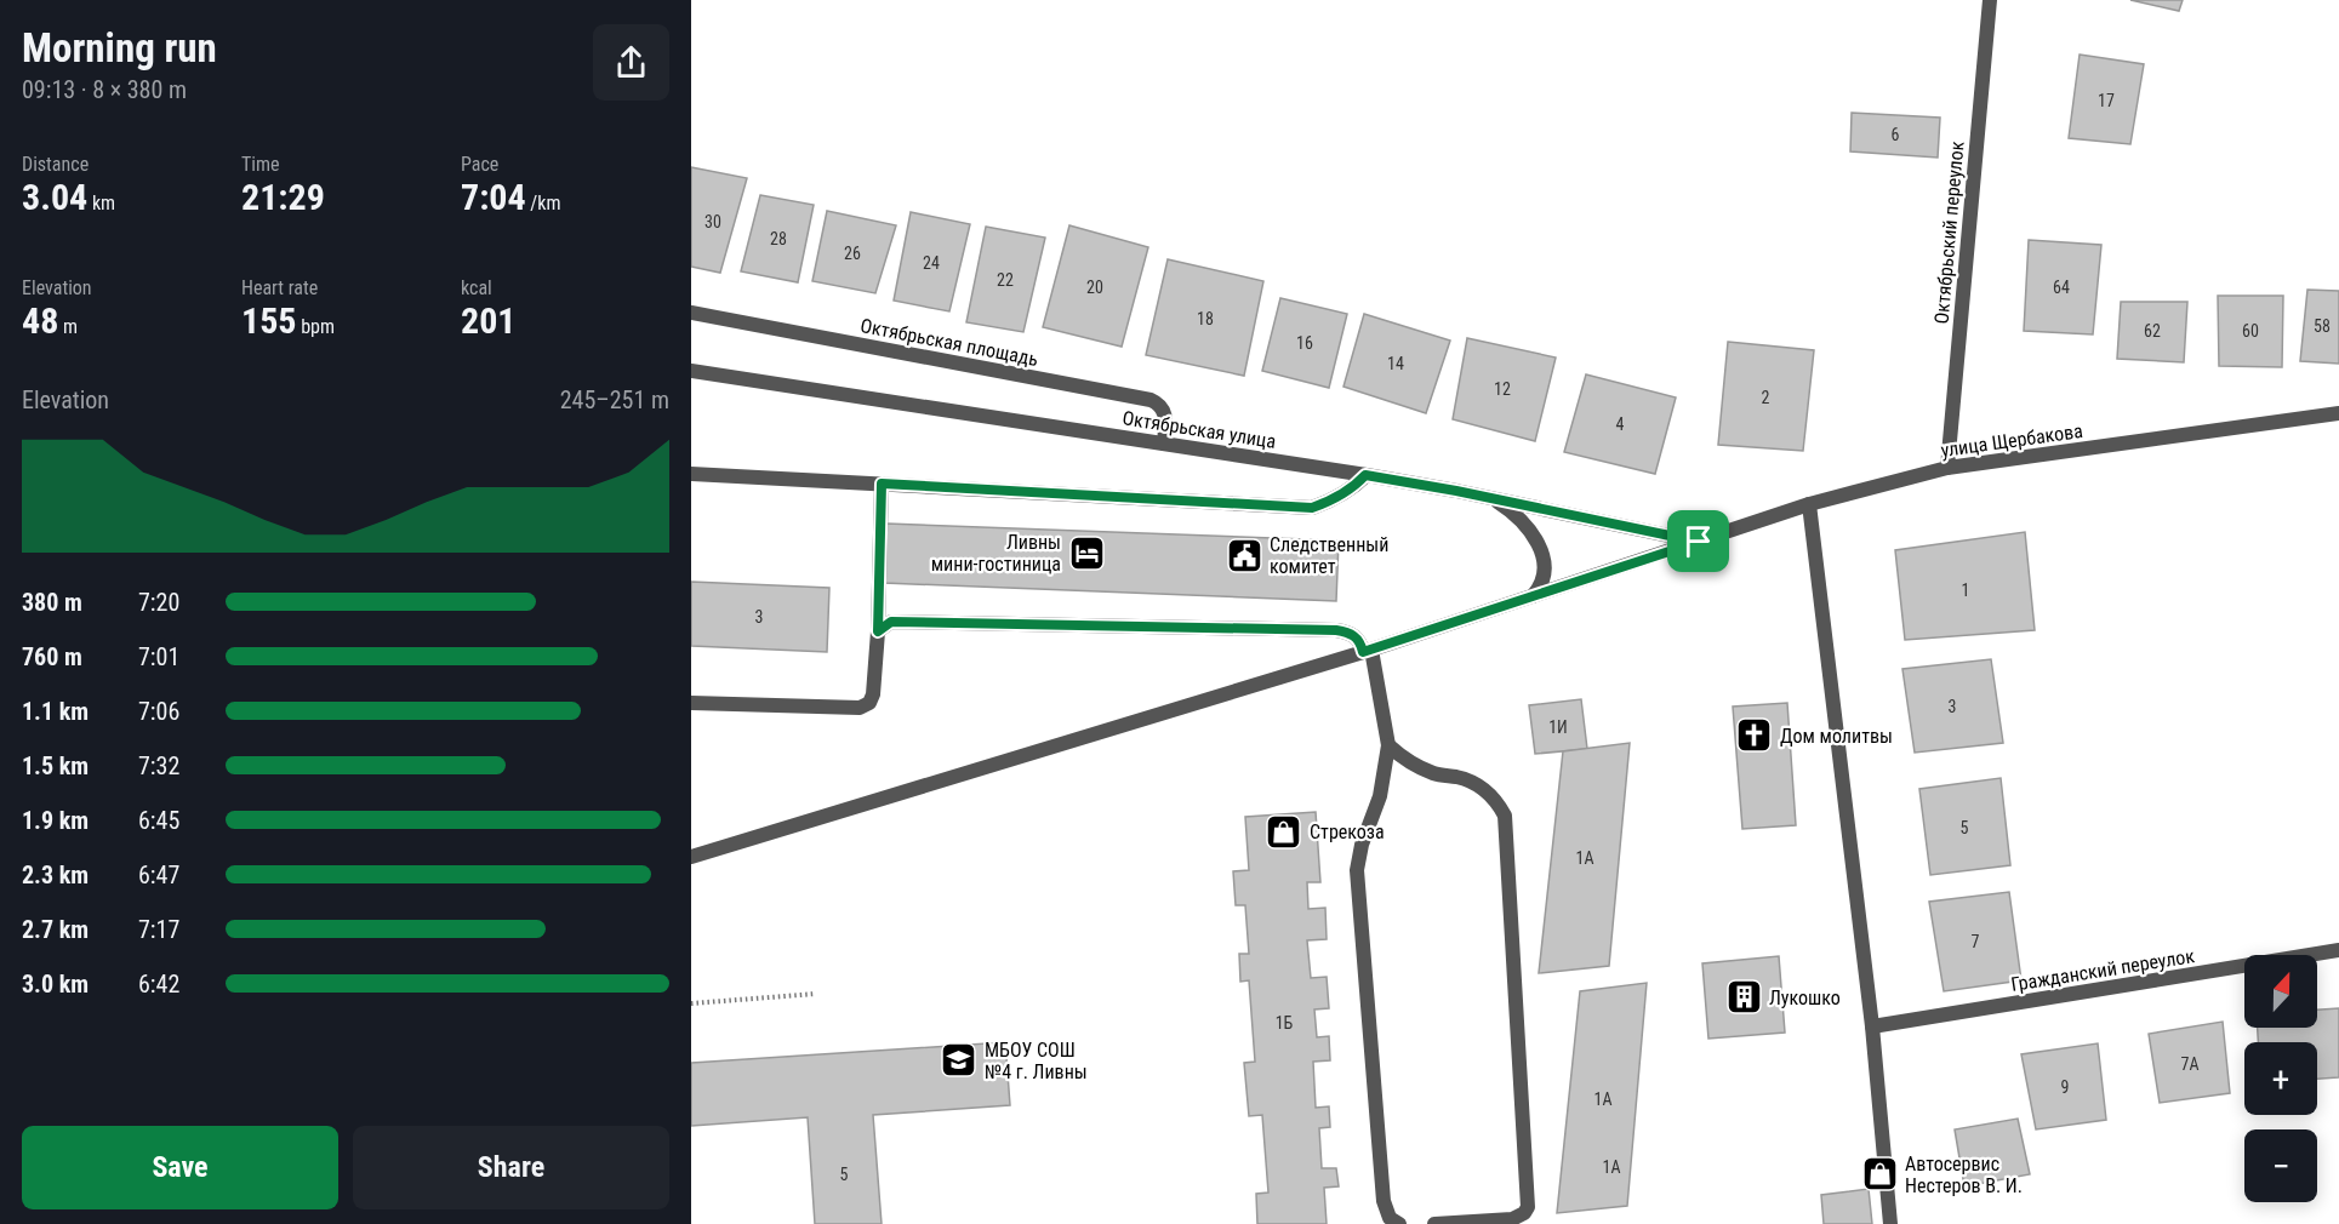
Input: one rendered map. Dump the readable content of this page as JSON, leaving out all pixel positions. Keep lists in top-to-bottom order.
{
  "streets": {
    "street": [
      "Октябрьский переулок",
      "Октябрьская площадь",
      "Октябрьская улица",
      "улица Щербакова",
      "Гражданский переулок"
    ]
  },
  "crossings": [
    ["Октябрьский переулок", "улица Щербакова"],
    ["Октябрьская площадь", "Октябрьская улица"],
    ["Октябрьская улица", "улица Щербакова"]
  ],
  "places": {
    "hotel": ["Ливны мини-гостиница"],
    "public building": ["Следственный комитет"],
    "church": ["Дом молитвы"],
    "shop": ["Стрекоза", "Автосервис Нестеров В. И."],
    "building": ["Лукошко"],
    "school or university": ["МБОУ СОШ №4 г. Ливны"]
  },
  "house_numbers": [
    "17",
    "6",
    "30",
    "28",
    "26",
    "24",
    "22",
    "20",
    "64",
    "18",
    "58",
    "62",
    "60",
    "16",
    "14",
    "12",
    "2",
    "4",
    "1",
    "3",
    "3",
    "1И",
    "5",
    "1А",
    "7",
    "1Б",
    "7А",
    "9",
    "1А",
    "1А",
    "5"
  ],
  "north": "top",
  "page": {
    "heading": ["Morning run", "09:13 · 8 × 380 m"],
    "stats": [
      ["Distance", "3.04 km"],
      ["Time", "21:29"],
      ["Pace", "7:04 /km"],
      ["Elevation", "48 m"],
      ["Heart rate", "155 bpm"],
      ["kcal", "201"]
    ],
    "chart": ["Elevation", "245–251 m"],
    "list": [
      {
        "name": "380 m",
        "note": "7:20"
      },
      {
        "name": "760 m",
        "note": "7:01"
      },
      {
        "name": "1.1 km",
        "note": "7:06"
      },
      {
        "name": "1.5 km",
        "note": "7:32"
      },
      {
        "name": "1.9 km",
        "note": "6:45"
      },
      {
        "name": "2.3 km",
        "note": "6:47"
      },
      {
        "name": "2.7 km",
        "note": "7:17"
      },
      {
        "name": "3.0 km",
        "note": "6:42"
      }
    ],
    "map_buttons": ["+", "−"],
    "buttons": ["Save", "Share"]
  }
}
